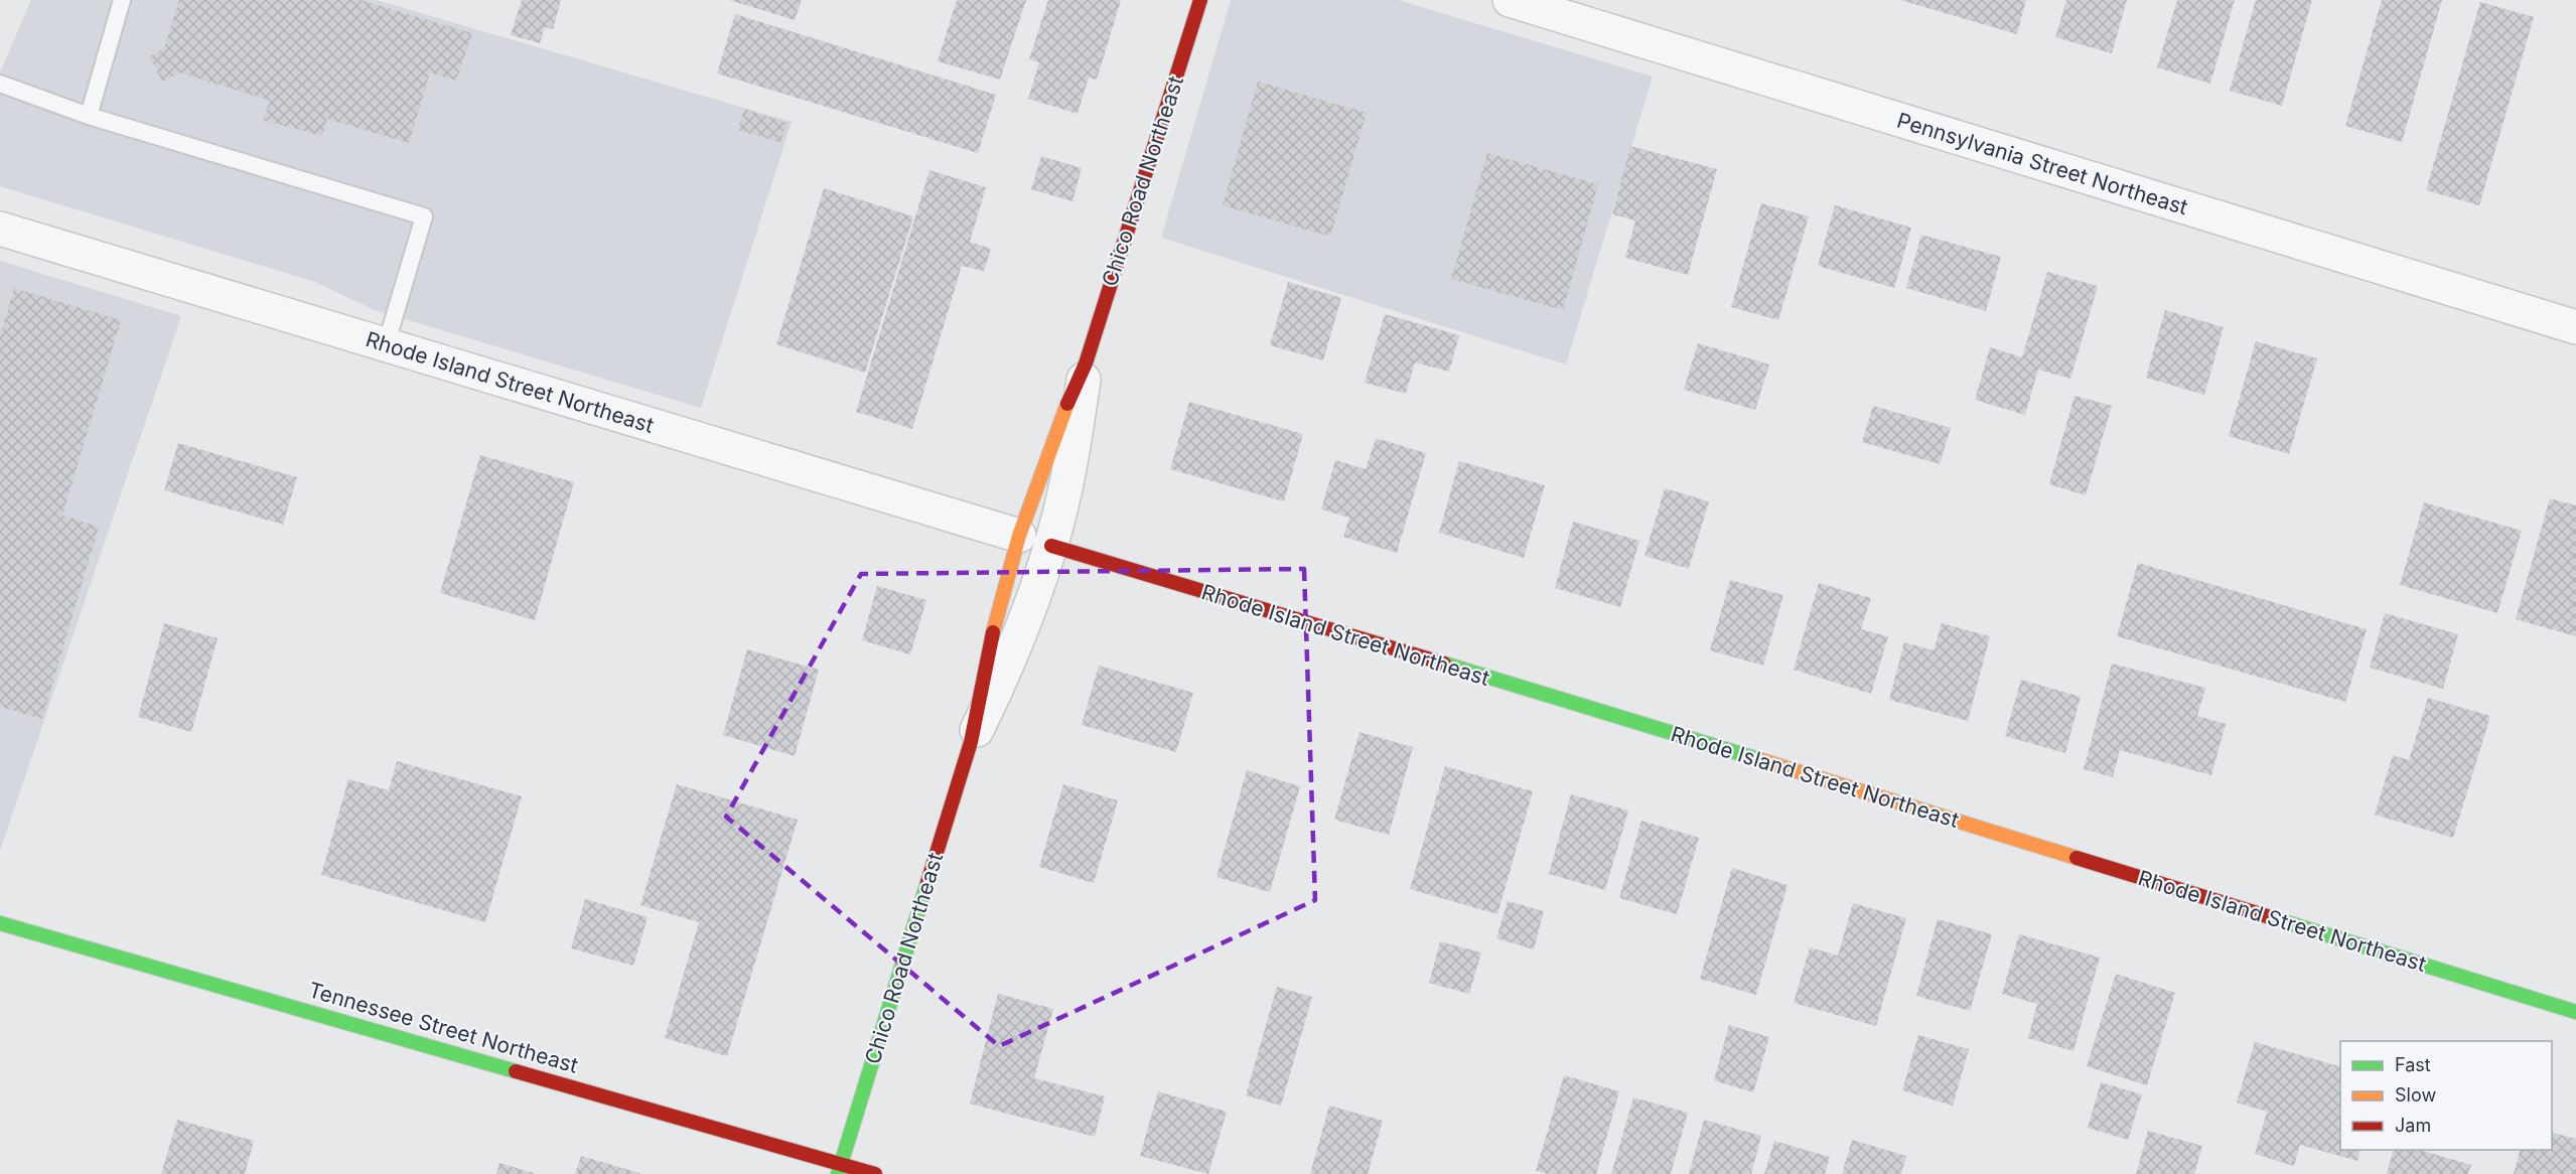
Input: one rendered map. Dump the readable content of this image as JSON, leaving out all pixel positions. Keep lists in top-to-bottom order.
{
  "streets": {
    "street": [
      "Pennsylvania Street Northeast",
      "Chico Road Northeast",
      "Rhode Island Street Northeast",
      "Tennessee Street Northeast"
    ]
  },
  "crossings": [
    ["Chico Road Northeast", "Rhode Island Street Northeast"],
    ["Chico Road Northeast", "Tennessee Street Northeast"]
  ],
  "legend": ["Fast", "Slow", "Jam"]
}
